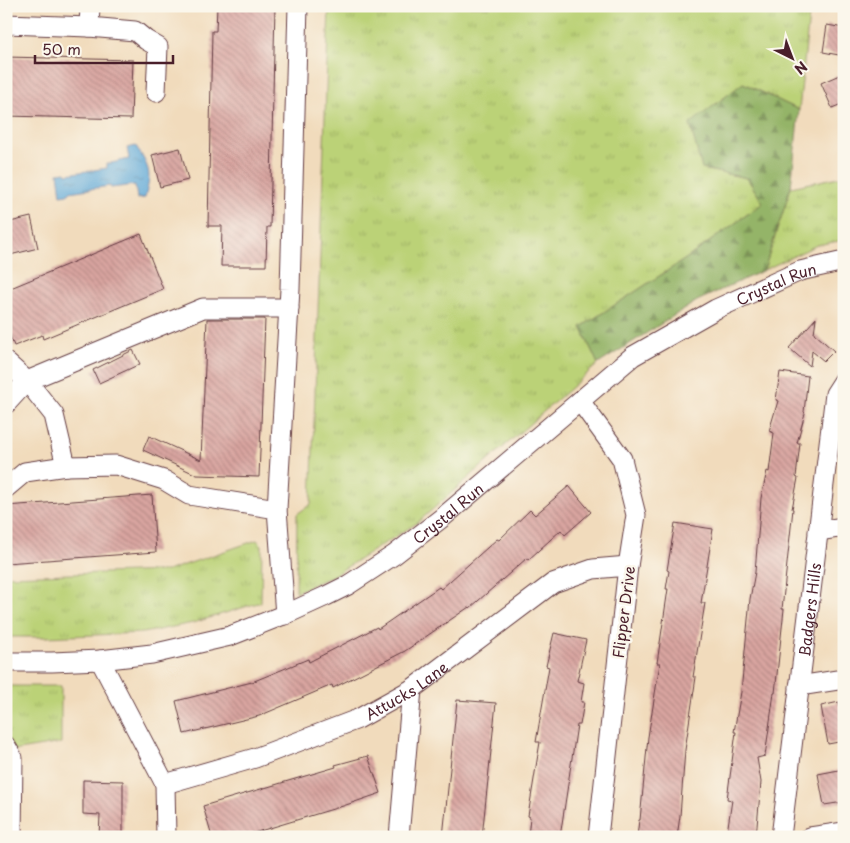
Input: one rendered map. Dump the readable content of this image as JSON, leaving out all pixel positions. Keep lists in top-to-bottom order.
{
  "streets": {
    "street": [
      "Crystal Run",
      "Badgers Hills",
      "Flipper Drive",
      "Attucks Lane"
    ]
  },
  "crossings": [
    ["Crystal Run", "Flipper Drive"],
    ["Flipper Drive", "Attucks Lane"]
  ],
  "scale_bar": "50 m",
  "north": "bottom right"
}
